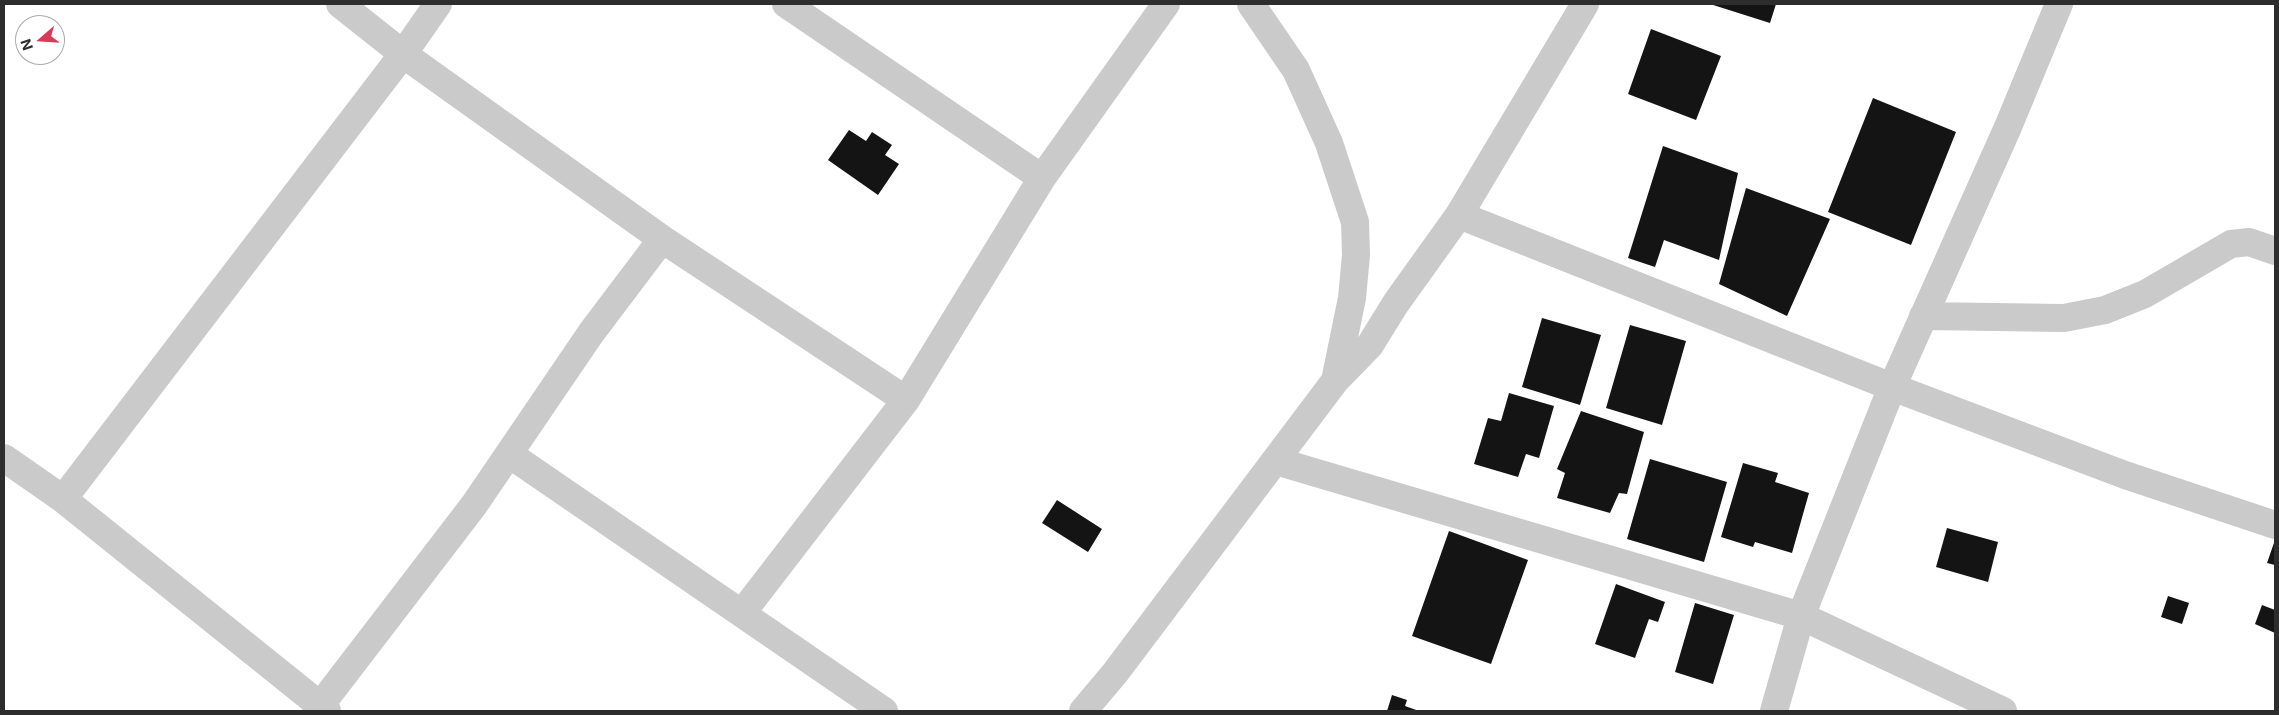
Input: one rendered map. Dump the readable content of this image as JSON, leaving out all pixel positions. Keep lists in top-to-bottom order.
{
  "north": "left"
}
